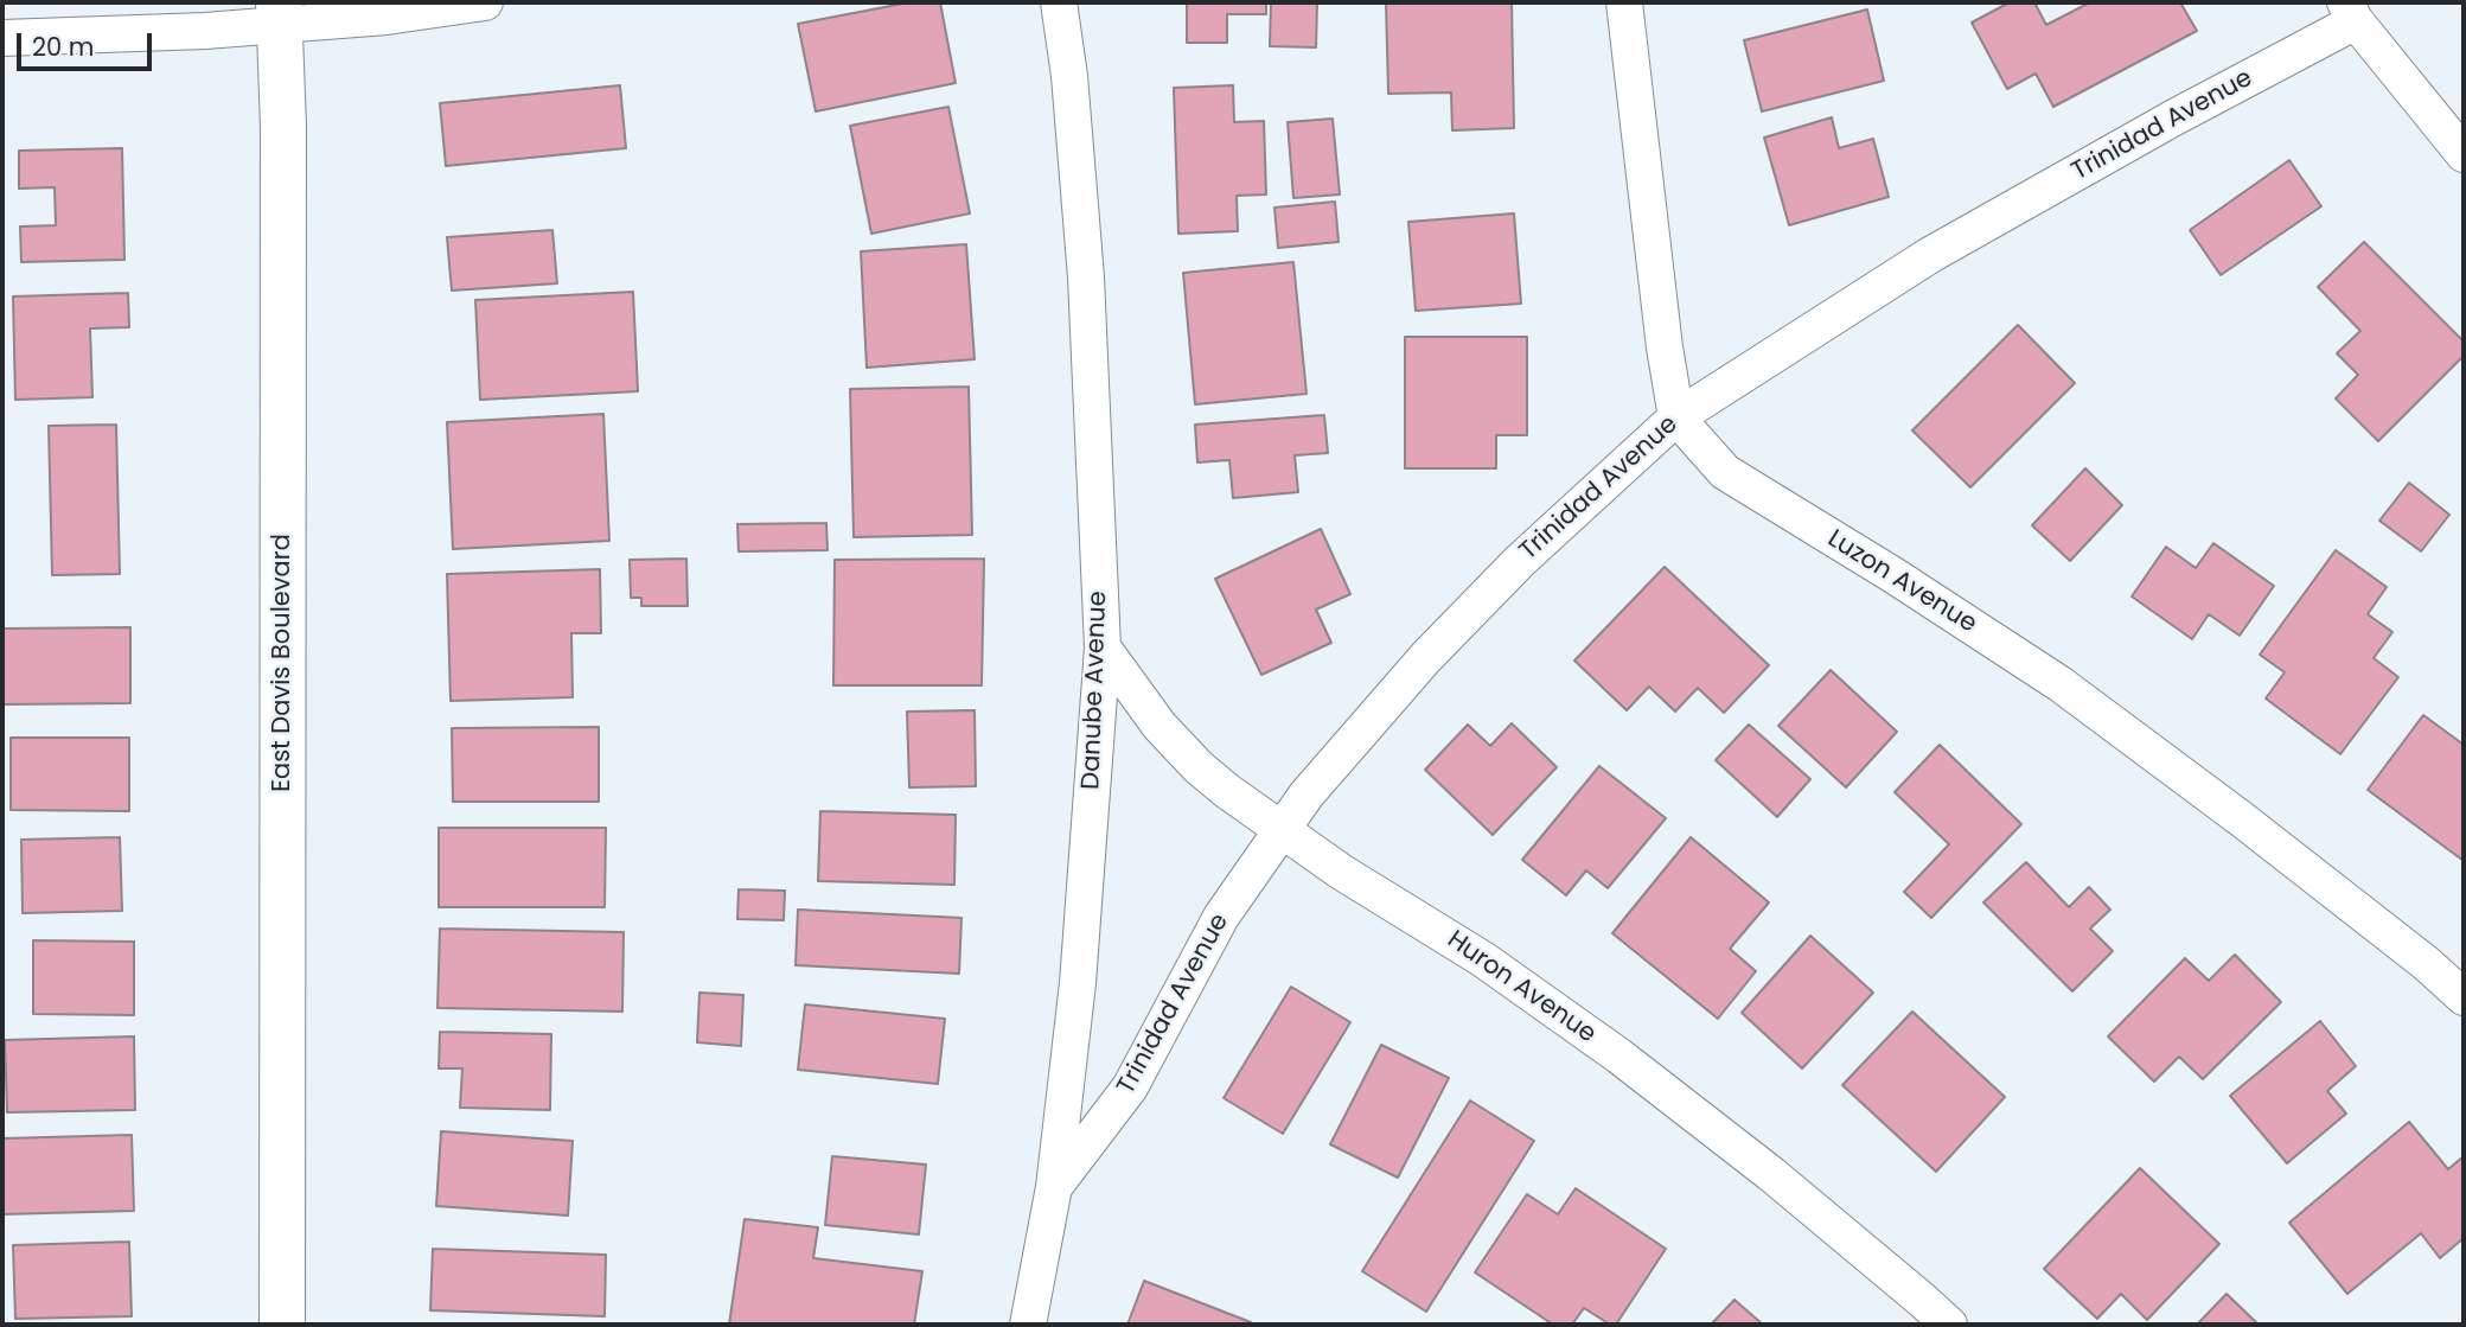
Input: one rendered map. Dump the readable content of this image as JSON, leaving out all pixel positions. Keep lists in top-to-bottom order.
{
  "streets": {
    "street": [
      "Trinidad Avenue",
      "Luzon Avenue",
      "East Davis Boulevard",
      "Danube Avenue",
      "Huron Avenue"
    ]
  },
  "crossings": [
    ["Trinidad Avenue", "Luzon Avenue"],
    ["Trinidad Avenue", "Danube Avenue"],
    ["Trinidad Avenue", "Huron Avenue"],
    ["Danube Avenue", "Huron Avenue"]
  ],
  "scale_bar": "20 m"
}
